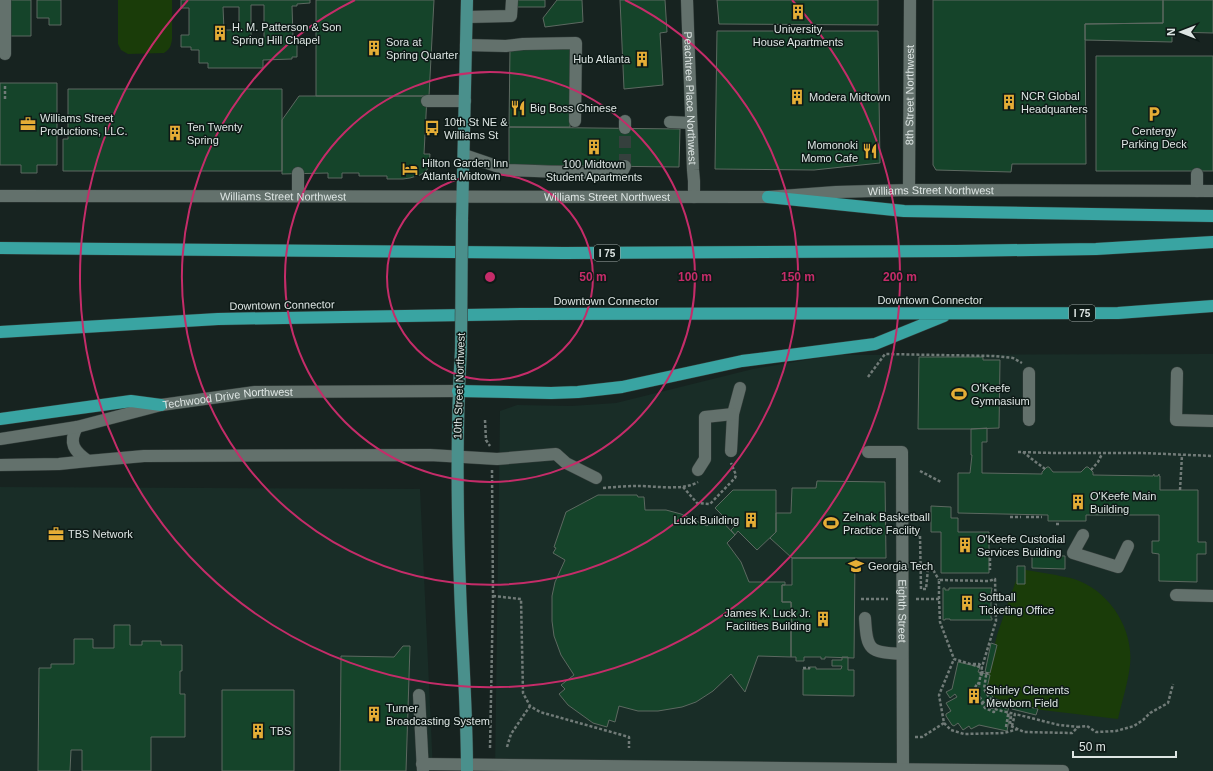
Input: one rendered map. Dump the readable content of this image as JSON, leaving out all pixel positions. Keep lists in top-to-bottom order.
{
  "streets": {
    "highway": ["I 75", "Downtown Connector"],
    "main road": ["10th Street Northwest"],
    "street": [
      "8th Street Northwest",
      "Peachtree Place Northwest",
      "Williams Street Northwest",
      "Techwood Drive Northwest",
      "Eighth Street"
    ]
  },
  "crossings": [
    ["8th Street Northwest", "Williams Street Northwest"],
    ["Peachtree Place Northwest", "Williams Street Northwest"],
    ["Williams Street Northwest", "10th Street Northwest"],
    ["10th Street Northwest", "Techwood Drive Northwest"]
  ],
  "places": {
    "building": [
      "University House Apartments",
      "H. M. Patterson & Son Spring Hill Chapel",
      "Sora at Spring Quarter",
      "Hub Atlanta",
      "Modera Midtown",
      "NCR Global Headquarters",
      "Ten Twenty Spring",
      "100 Midtown Student Apartments",
      "O'Keefe Main Building",
      "Luck Building",
      "O'Keefe Custodial Services Building",
      "Softball Ticketing Office",
      "James K. Luck Jr. Facilities Building",
      "Shirley Clements Mewborn Field",
      "Turner Broadcasting System",
      "TBS"
    ],
    "restaurant": ["Big Boss Chinese", "Momonoki Momo Cafe"],
    "parking": ["Centergy Parking Deck"],
    "office": ["Williams Street Productions, LLC.", "TBS Network"],
    "bus stop": ["10th St NE & Williams St"],
    "hotel": ["Hilton Garden Inn Atlanta Midtown"],
    "sports": ["O'Keefe Gymnasium", "Zelnak Basketball Practice Facility"],
    "school or university": ["Georgia Tech"]
  },
  "scale_bar": "50 m",
  "north": "left",
  "rings": [
    "50 m",
    "100 m",
    "150 m",
    "200 m"
  ]
}
